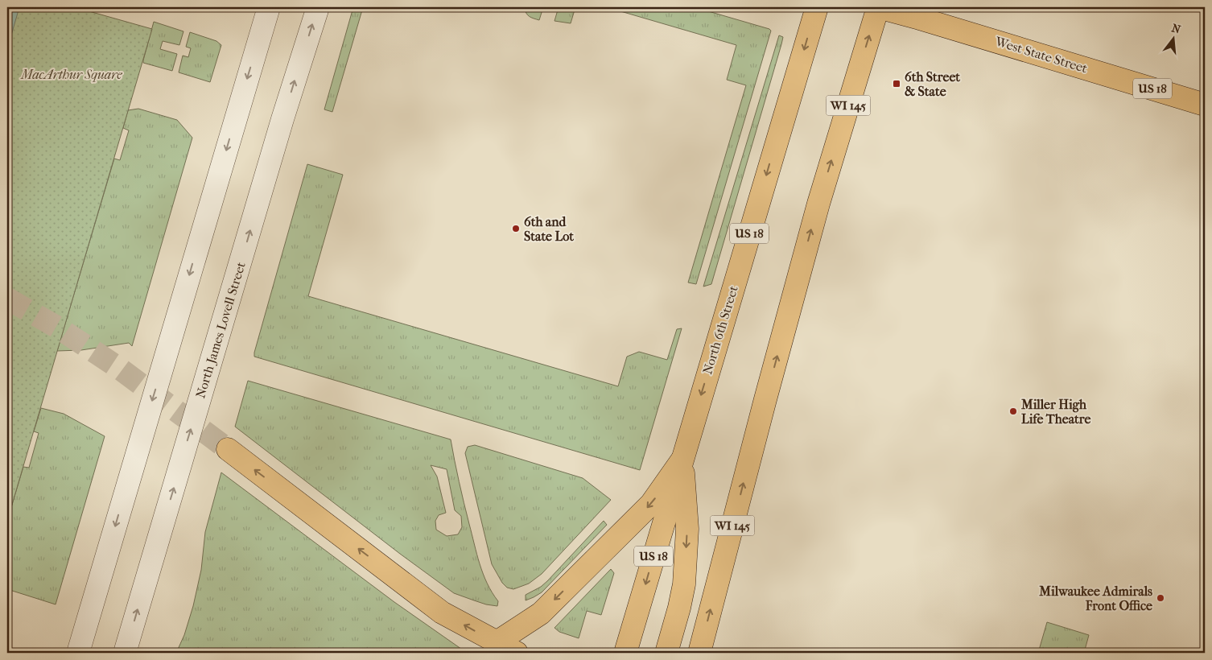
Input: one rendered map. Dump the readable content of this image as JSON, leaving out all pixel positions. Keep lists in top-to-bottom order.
{
  "streets": {
    "main road": [
      "West State Street",
      "US 18",
      "WI 145",
      "North 6th Street"
    ],
    "street": ["North James Lovell Street"]
  },
  "crossings": [
    ["West State Street", "WI 145"]
  ],
  "parks": ["MacArthur Square"],
  "places": {
    "transit": ["6th Street & State"],
    "other": ["6th and State Lot", "Miller High Life Theatre", "Milwaukee Admirals Front Office"]
  },
  "north": "top"
}
